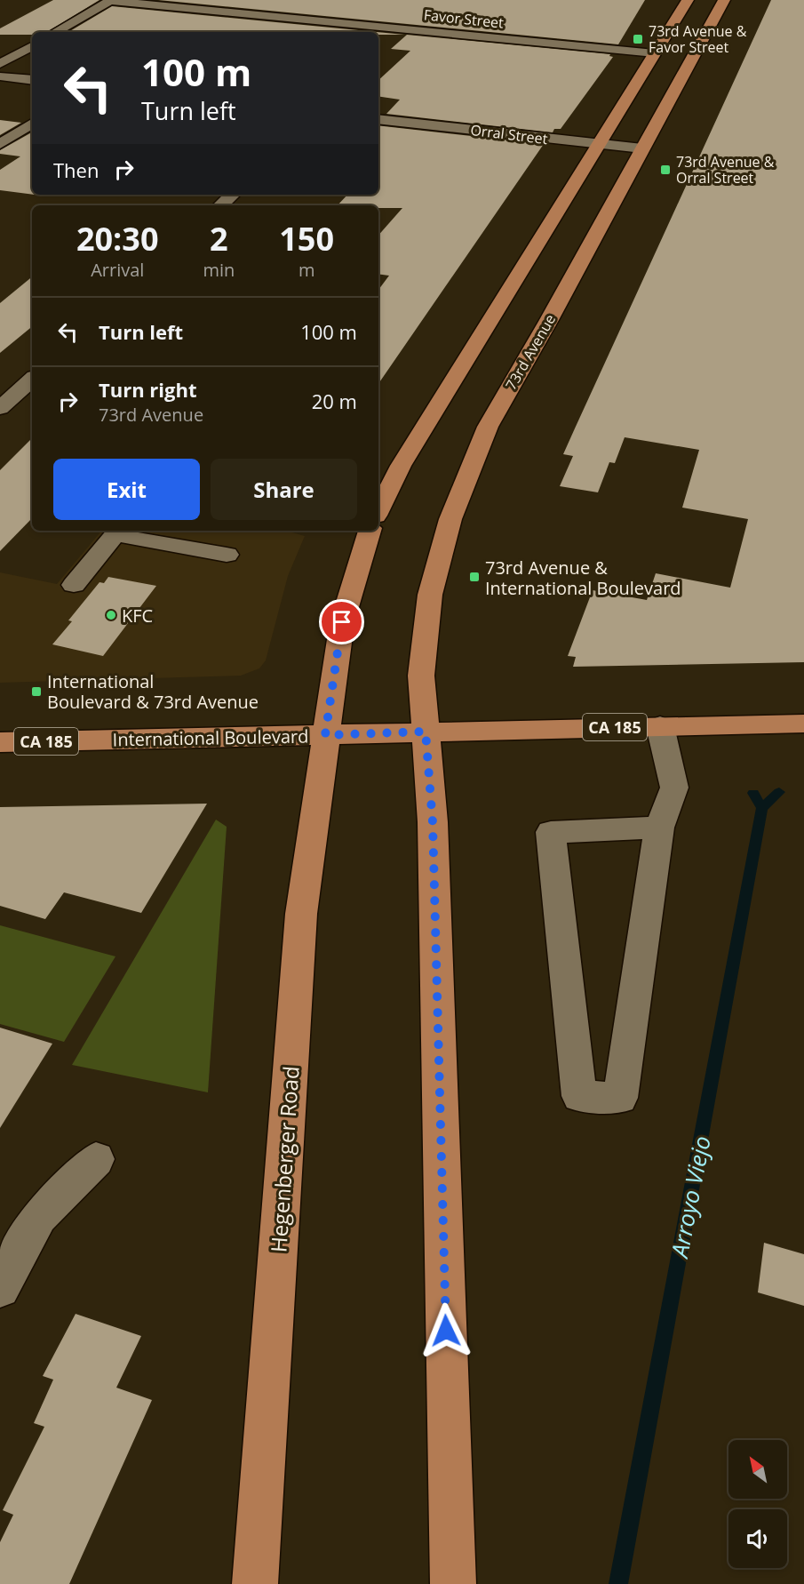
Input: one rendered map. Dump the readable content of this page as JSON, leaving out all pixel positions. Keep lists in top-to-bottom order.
{
  "streets": {
    "main road": [
      "73rd Avenue",
      "CA 185",
      "International Boulevard",
      "Hegenberger Road"
    ],
    "street": ["Favor Street", "Orral Street"]
  },
  "crossings": [
    ["Orral Street", "73rd Avenue"],
    ["73rd Avenue", "International Boulevard"],
    ["International Boulevard", "Hegenberger Road"]
  ],
  "water": ["Arroyo Viejo"],
  "places": {
    "transit": [
      "73rd Avenue & Favor Street",
      "73rd Avenue & Orral Street",
      "73rd Avenue & International Boulevard",
      "International Boulevard & 73rd Avenue"
    ],
    "other": ["KFC"]
  },
  "north": "top left",
  "page": {
    "turn": ["100 m", "Turn left"],
    "then": "Then",
    "eta": [
      "20:30",
      "Arrival",
      "2",
      "min",
      "150",
      "m"
    ],
    "list": [
      {
        "name": "Turn left",
        "value": "100 m"
      },
      {
        "name": "Turn right",
        "note": "73rd Avenue",
        "value": "20 m"
      }
    ],
    "buttons": ["Exit", "Share"]
  }
}
